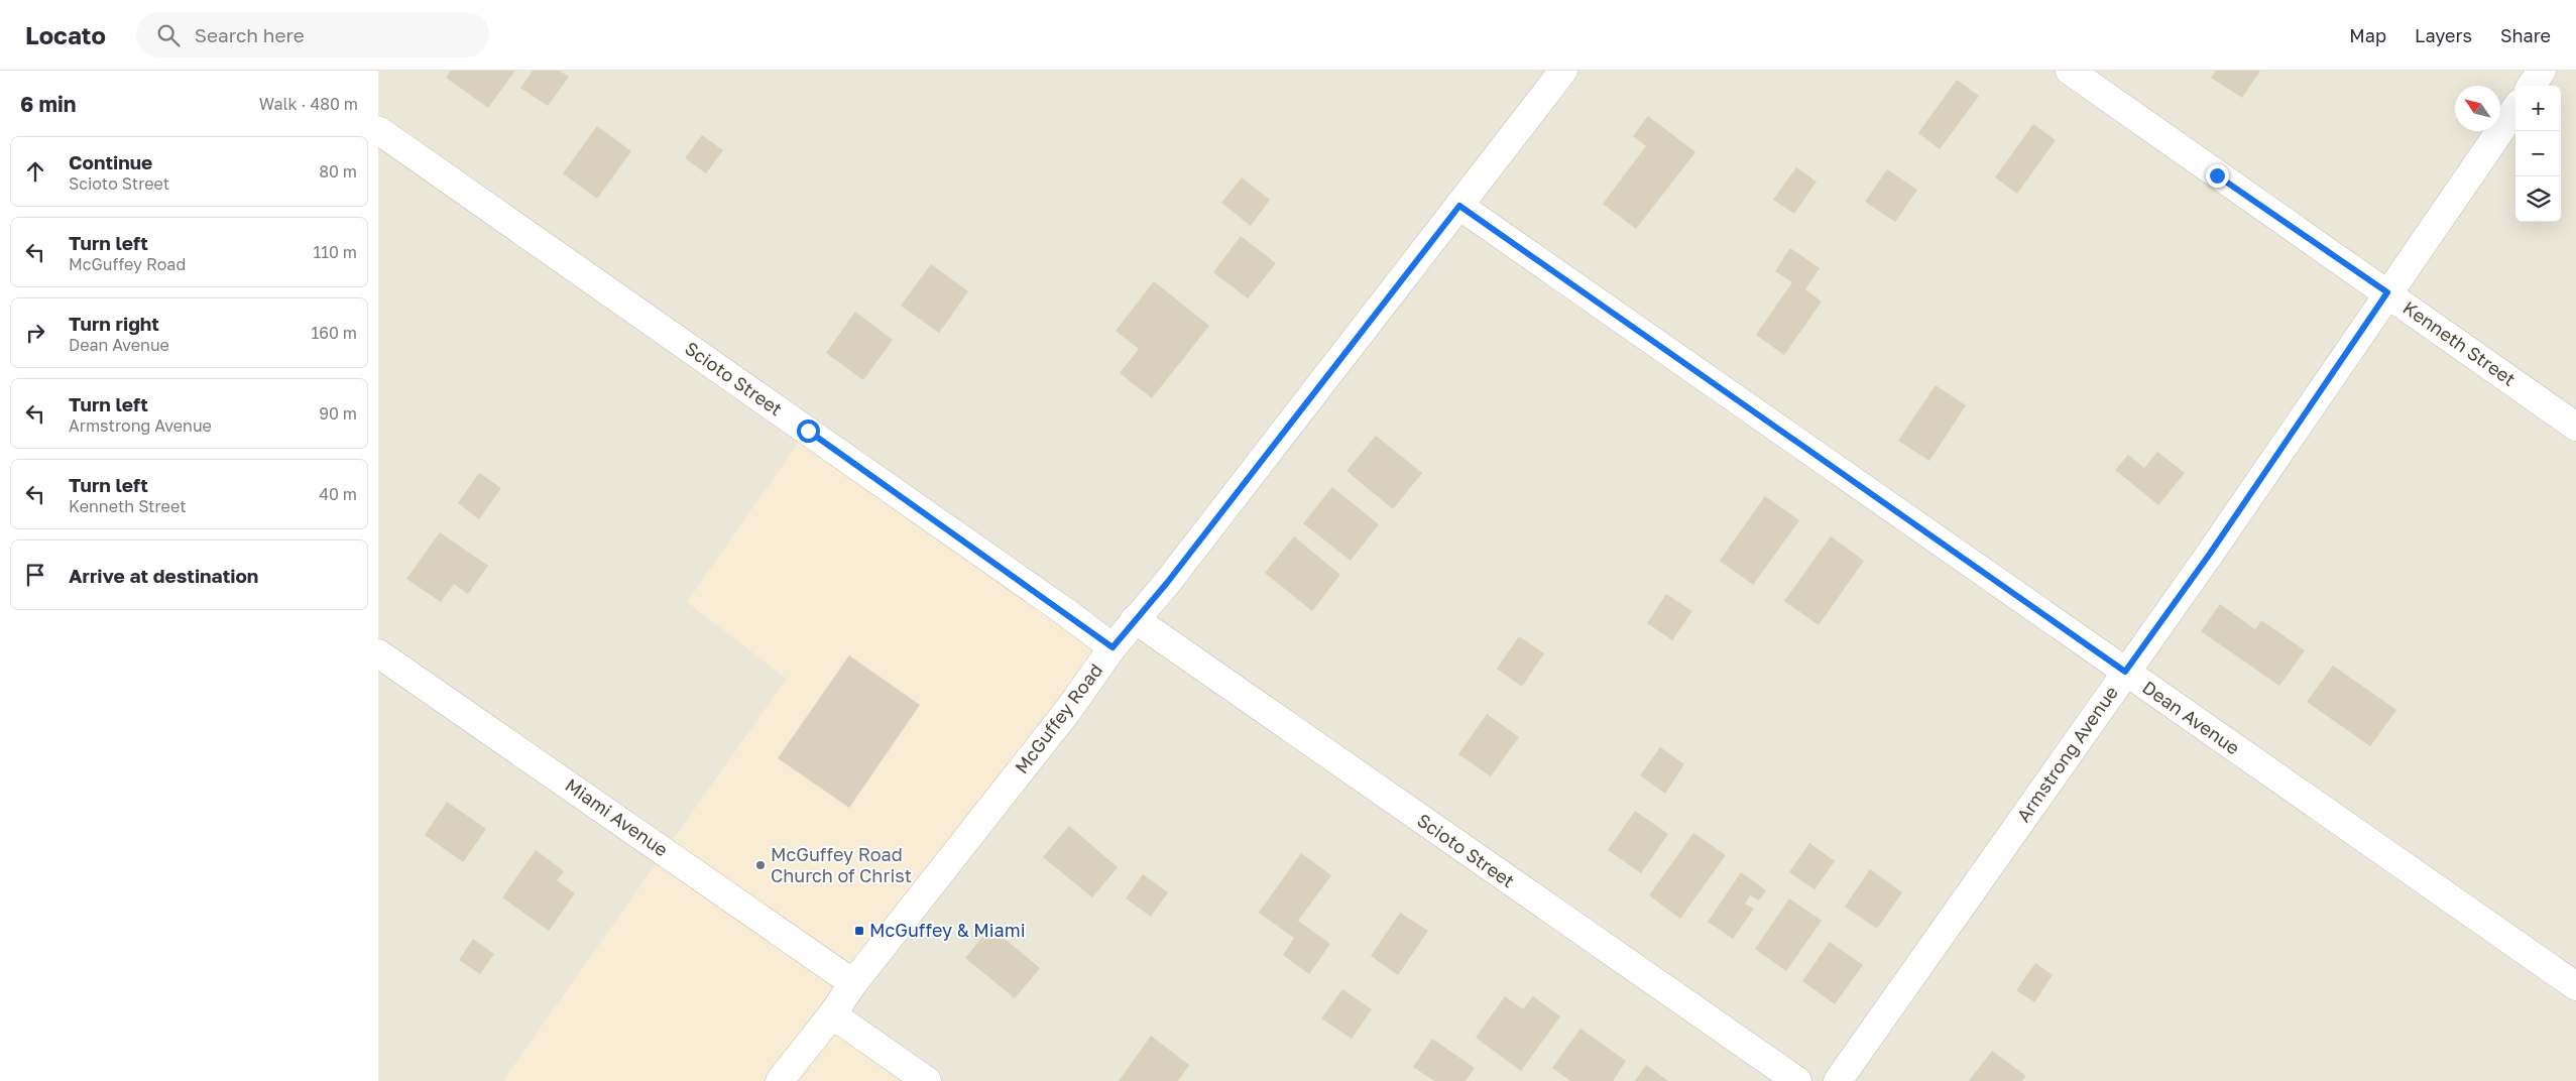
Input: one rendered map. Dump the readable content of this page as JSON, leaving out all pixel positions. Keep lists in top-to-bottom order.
{
  "streets": {
    "street": [
      "Kenneth Street",
      "Scioto Street",
      "Dean Avenue",
      "McGuffey Road",
      "Armstrong Avenue",
      "Miami Avenue"
    ]
  },
  "crossings": [
    ["Kenneth Street", "Armstrong Avenue"],
    ["Scioto Street", "McGuffey Road"],
    ["Dean Avenue", "McGuffey Road"],
    ["Dean Avenue", "Armstrong Avenue"],
    ["McGuffey Road", "Miami Avenue"]
  ],
  "places": {
    "other": ["McGuffey Road Church of Christ"],
    "transit": ["McGuffey & Miami"]
  },
  "north": "top left",
  "page": {
    "header": "Locato",
    "search": "Search here",
    "nav": ["Map", "Layers", "Share"],
    "heading": ["6 min", "Walk · 480 m"],
    "map_buttons": ["+", "−"],
    "list": [
      ["Continue", "Scioto Street", "80 m"],
      ["Turn left", "McGuffey Road", "110 m"],
      ["Turn right", "Dean Avenue", "160 m"],
      ["Turn left", "Armstrong Avenue", "90 m"],
      ["Turn left", "Kenneth Street", "40 m"],
      "Arrive at destination"
    ]
  }
}
